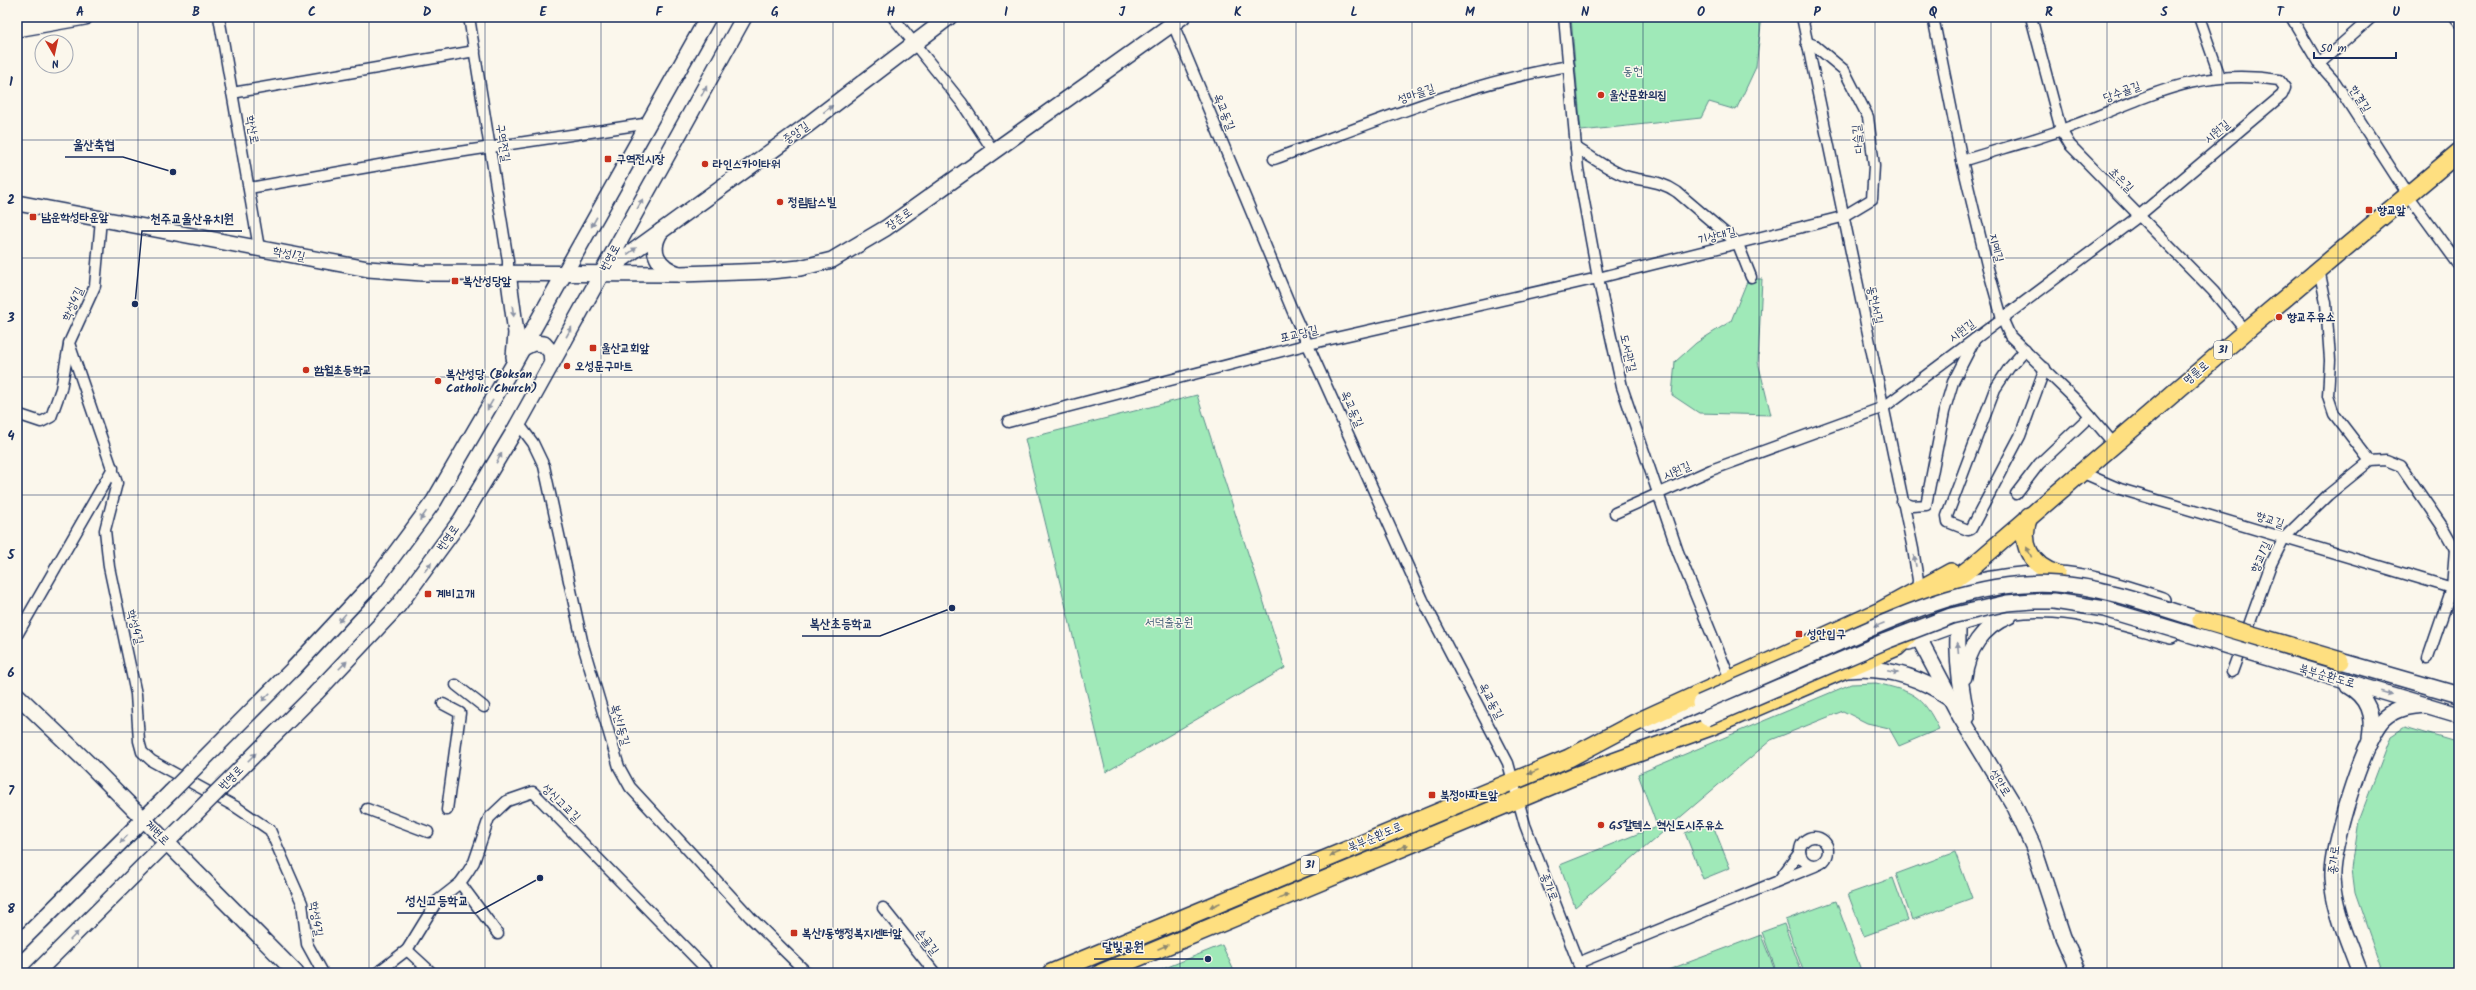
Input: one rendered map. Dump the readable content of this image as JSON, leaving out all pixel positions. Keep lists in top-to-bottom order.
{
  "streets": {
    "main road": [
      "중앙길",
      "장춘로",
      "학성1길",
      "번영로",
      "31",
      "명륜로",
      "북부순환도로",
      "성안로",
      "계변로",
      "종가로"
    ],
    "street": [
      "당수골길",
      "성마을길",
      "한결길",
      "옥교동길",
      "학산로",
      "시원길",
      "다슬길",
      "구역전길",
      "초은길",
      "기상대길",
      "지예길",
      "학성4길",
      "동헌서길",
      "포교당길",
      "도서관길",
      "향교길",
      "향교1길",
      "복산1동길",
      "성신고교길",
      "손골길"
    ]
  },
  "crossings": [
    ["당수골길", "시원길"],
    ["당수골길", "초은길"],
    ["당수골길", "지예길"],
    ["성마을길", "도서관길"],
    ["한결길", "명륜로"],
    ["옥교동길", "장춘로"],
    ["옥교동길", "포교당길"],
    ["옥교동길", "북부순환도로"],
    ["옥교동길", "종가로"],
    ["학산로", "학성1길"],
    ["시원길", "초은길"],
    ["시원길", "지예길"],
    ["시원길", "동헌서길"],
    ["시원길", "도서관길"],
    ["중앙길", "장춘로"],
    ["중앙길", "번영로"],
    ["다슬길", "기상대길"],
    ["다슬길", "동헌서길"],
    ["구역전길", "학성1길"],
    ["초은길", "명륜로"],
    ["장춘로", "학성1길"],
    ["장춘로", "번영로"],
    ["기상대길", "동헌서길"],
    ["기상대길", "포교당길"],
    ["기상대길", "도서관길"],
    ["지예길", "명륜로"],
    ["학성1길", "학성4길"],
    ["번영로", "복산1동길"],
    ["번영로", "계변로"],
    ["포교당길", "도서관길"],
    ["명륜로", "향교길"],
    ["향교길", "향교1길"],
    ["북부순환도로", "종가로"]
  ],
  "parks": ["동헌", "서덕출공원"],
  "places": {
    "other": [
      "울산문화의집",
      "라인스카이타워",
      "울산축협",
      "정림탑스빌",
      "천주교울산유치원",
      "향교주유소",
      "오성문구마트",
      "함월초등학교",
      "복산성당 (Boksan Catholic Church)",
      "복산초등학교",
      "GS칼텍스 혁신도시주유소",
      "성신고등학교",
      "달빛공원"
    ],
    "transit": [
      "구역전시장",
      "향교앞",
      "남운학성타운앞",
      "복산성당앞",
      "울산교회앞",
      "계비고개",
      "성안입구",
      "북정아파트앞",
      "복산1동행정복지센터앞"
    ]
  },
  "scale_bar": "50 m",
  "north": "bottom",
  "grid": {
    "columns": [
      "A",
      "B",
      "C",
      "D",
      "E",
      "F",
      "G",
      "H",
      "I",
      "J",
      "K",
      "L",
      "M",
      "N",
      "O",
      "P",
      "Q",
      "R",
      "S",
      "T",
      "U"
    ],
    "rows": [
      "1",
      "2",
      "3",
      "4",
      "5",
      "6",
      "7",
      "8"
    ]
  }
}
